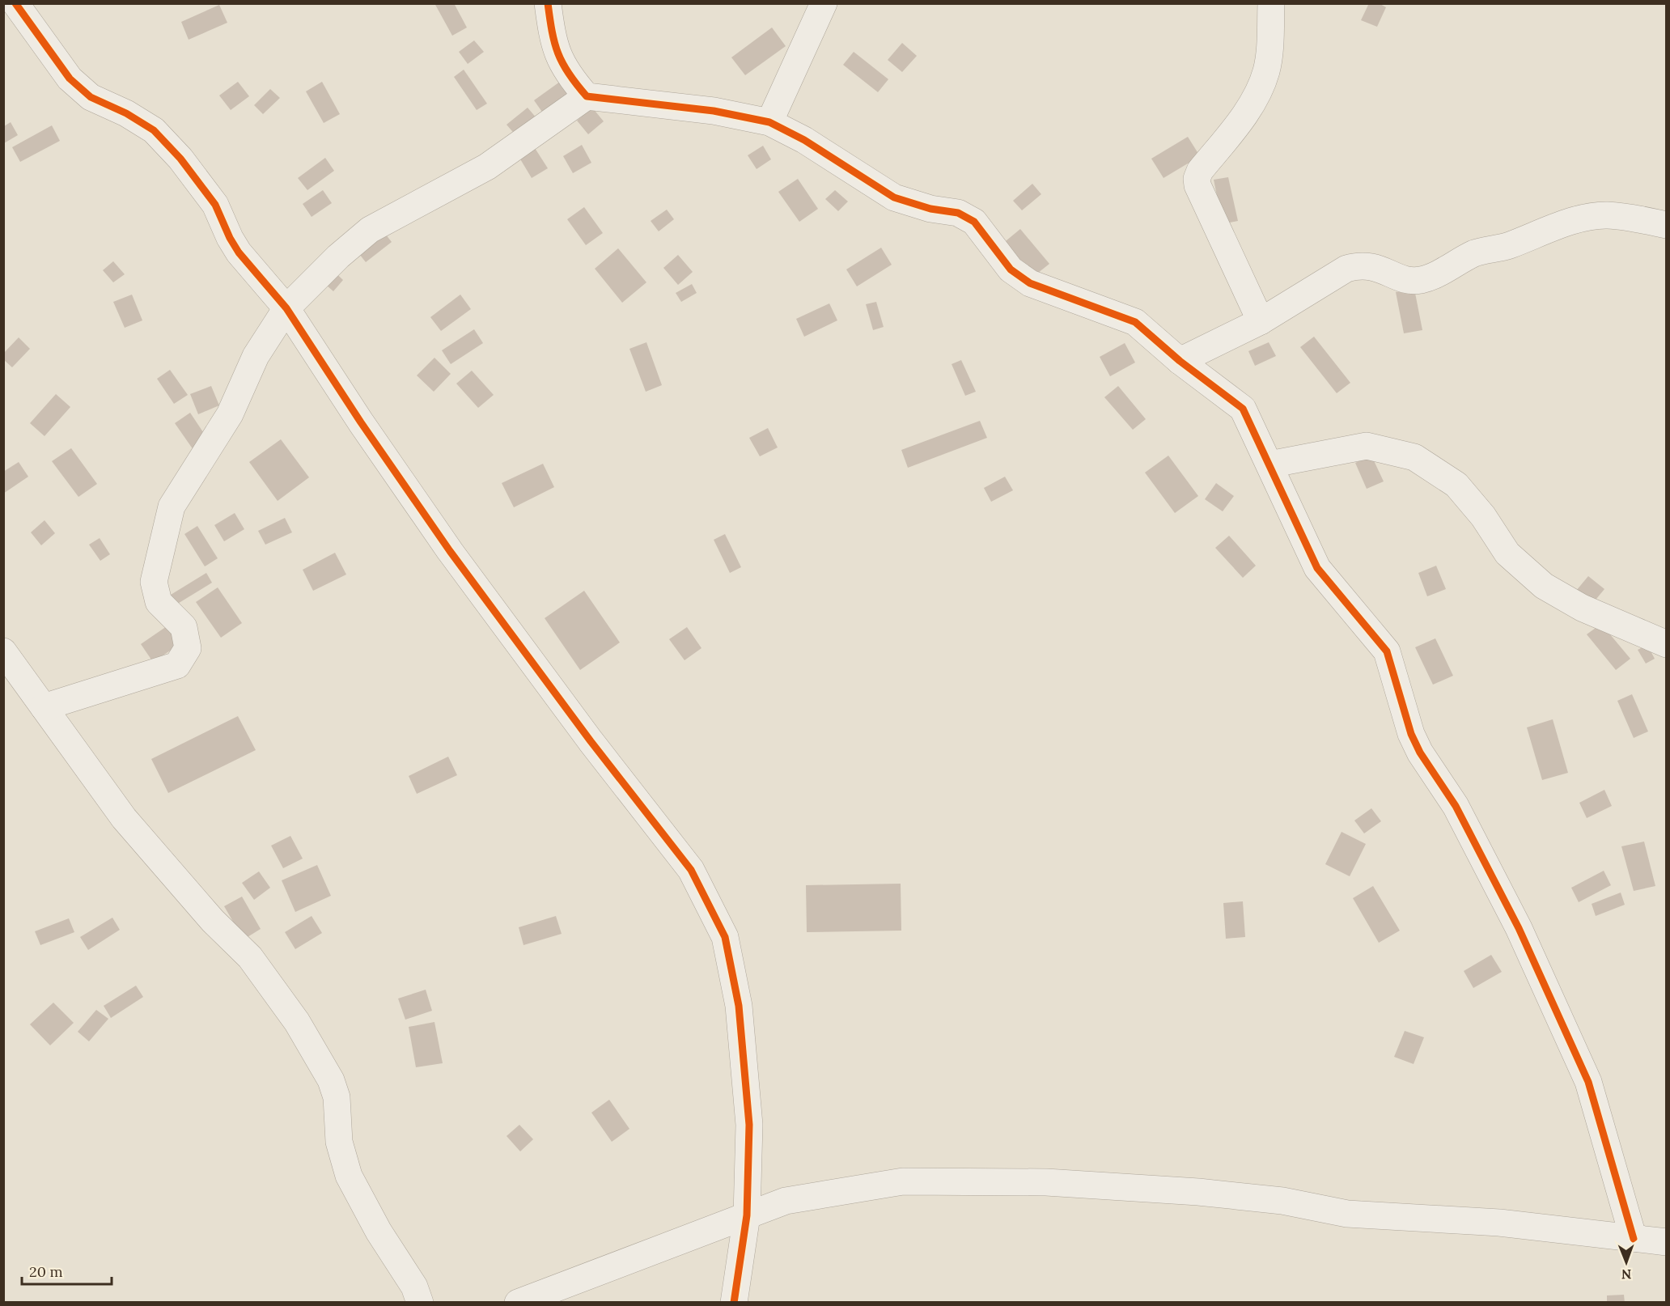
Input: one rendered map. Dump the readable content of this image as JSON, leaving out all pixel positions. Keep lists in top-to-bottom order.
{
  "scale_bar": "20 m",
  "north": "bottom"
}
